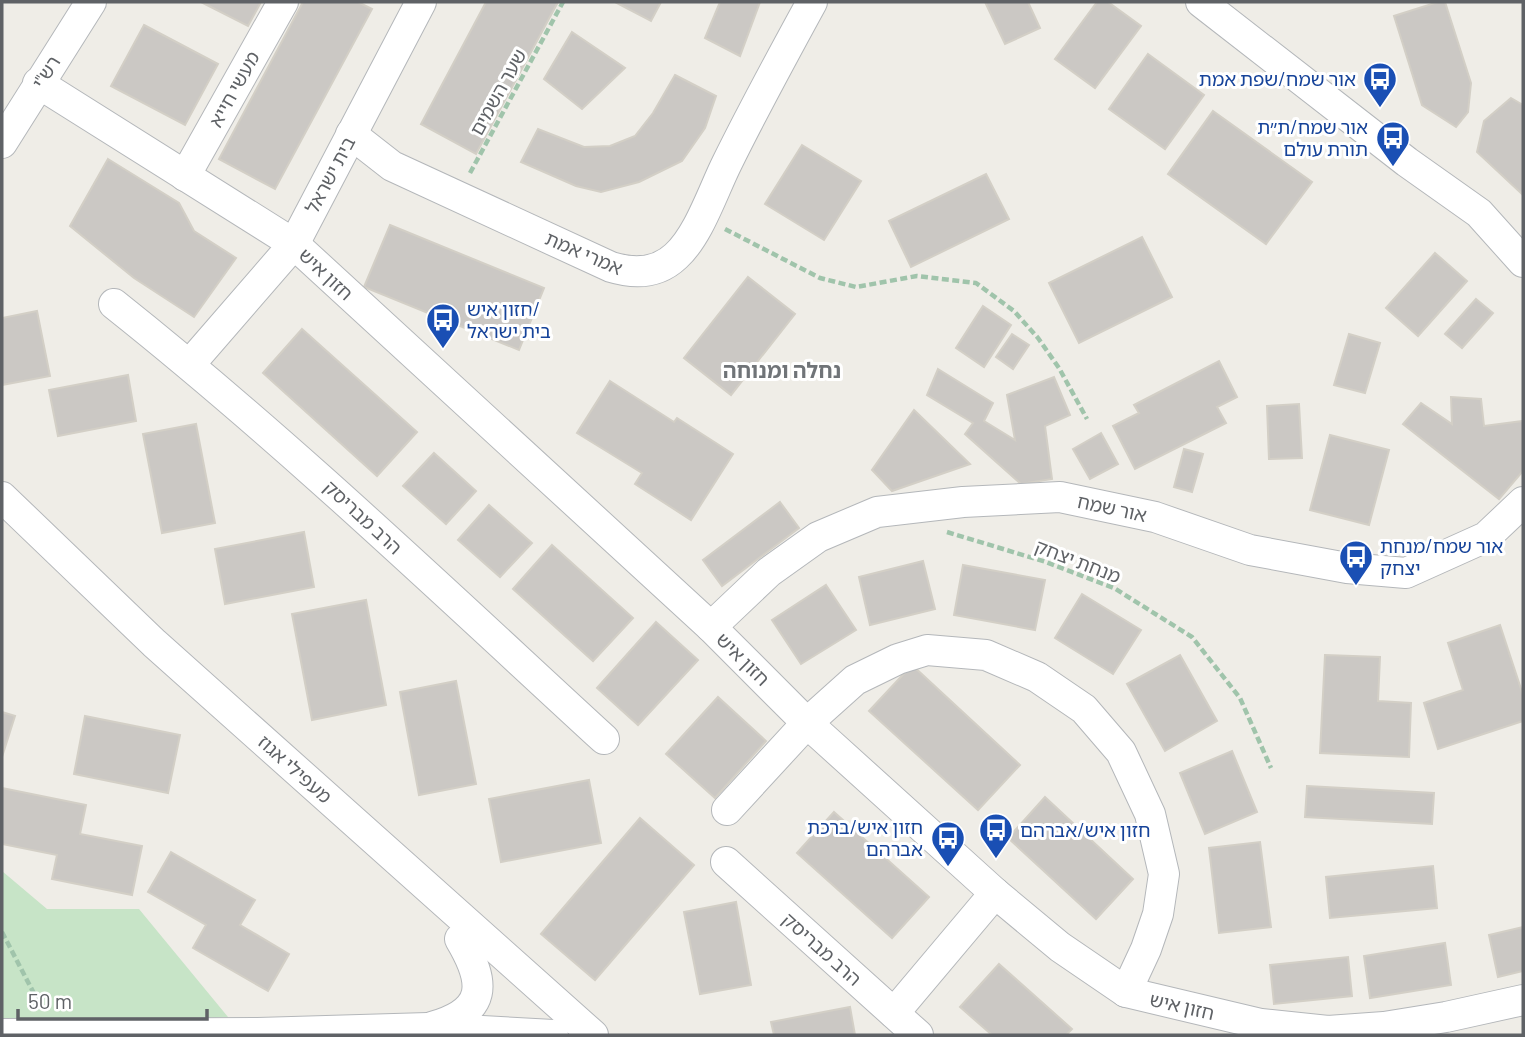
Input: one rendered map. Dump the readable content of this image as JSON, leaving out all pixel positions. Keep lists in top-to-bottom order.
{
  "streets": {
    "street": [
      "רש\"י",
      "מעשי חייא",
      "בית ישראל",
      "אמרי אמת",
      "חזון איש",
      "אור שמח",
      "הרב מבריסק",
      "מעפילי אגוז"
    ],
    "path": ["שער השמים", "מנחת יצחק"]
  },
  "crossings": [
    ["רש\"י", "חזון איש"],
    ["מעשי חייא", "חזון איש"],
    ["שער השמים", "אמרי אמת"],
    ["בית ישראל", "אמרי אמת"],
    ["בית ישראל", "חזון איש"],
    ["בית ישראל", "הרב מבריסק"],
    ["חזון איש", "אור שמח"]
  ],
  "districts": ["נחלה ומנוחה"],
  "places": {
    "bus stop": [
      "אור שמח/שפת אמת",
      "אור שמח/ת״ת תורת עולם",
      "חזון איש/ בית ישראל",
      "אור שמח/מנחת יצחק",
      "חזון איש/אברהם",
      "חזון איש/ברכת אברהם"
    ]
  },
  "scale_bar": "50 m"
}
